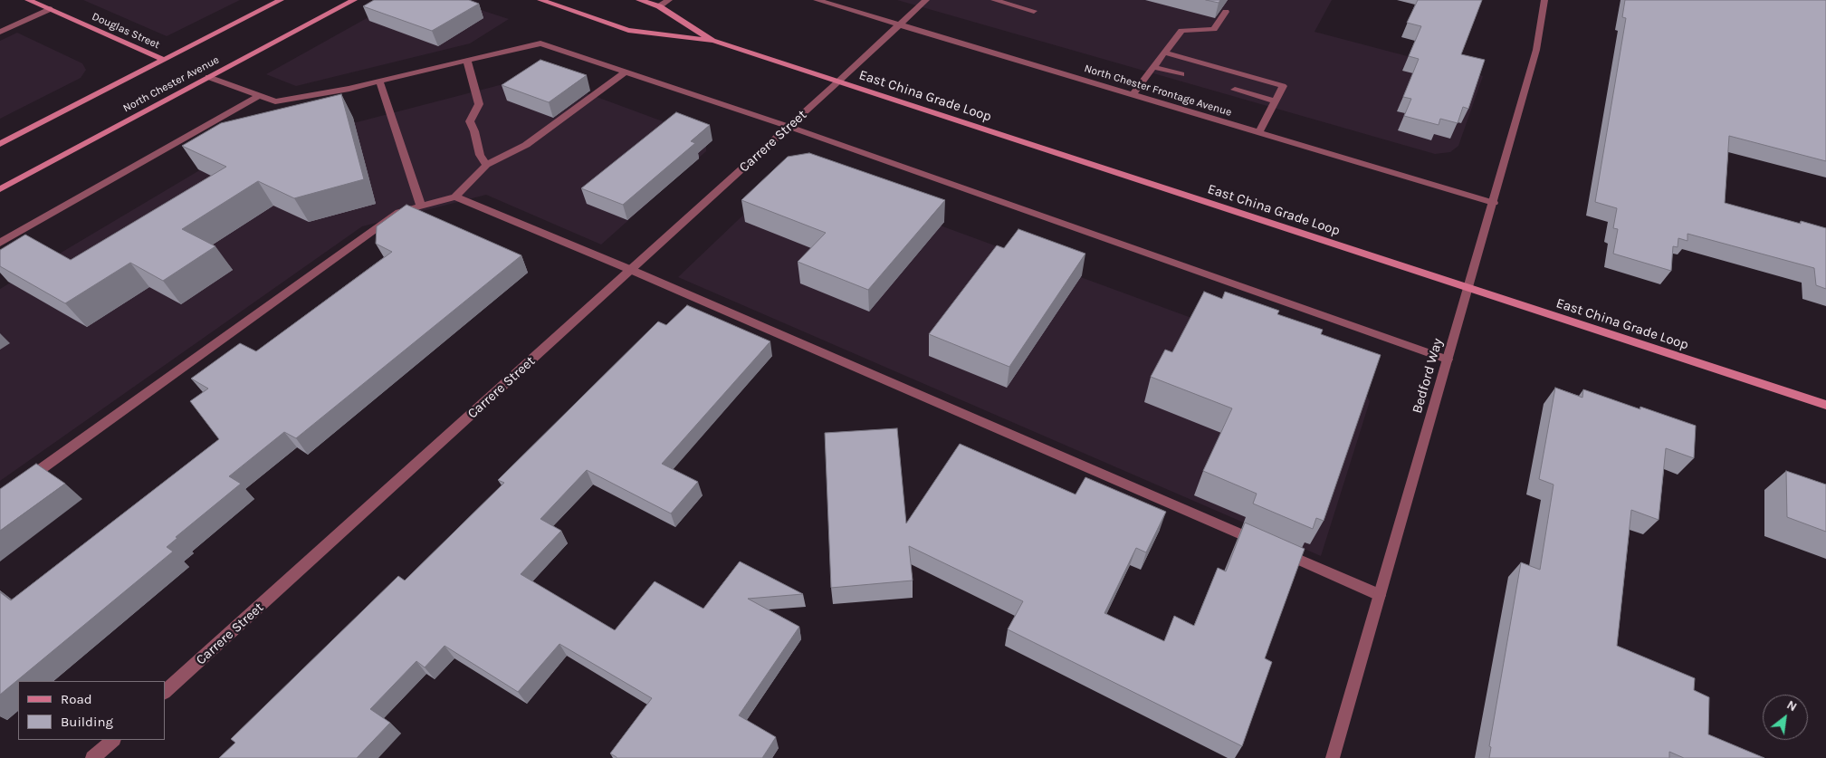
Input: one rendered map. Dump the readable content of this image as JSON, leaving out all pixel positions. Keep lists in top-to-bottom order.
{
  "streets": {
    "main road": ["Douglas Street", "North Chester Avenue", "East China Grade Loop"],
    "street": ["North Chester Frontage Avenue", "Carrere Street", "Bedford Way"]
  },
  "crossings": [
    ["Douglas Street", "North Chester Avenue"],
    ["North Chester Frontage Avenue", "Carrere Street"],
    ["North Chester Frontage Avenue", "Bedford Way"],
    ["East China Grade Loop", "Carrere Street"],
    ["East China Grade Loop", "Bedford Way"]
  ],
  "legend": ["Road", "Building"],
  "north": "top right"
}
